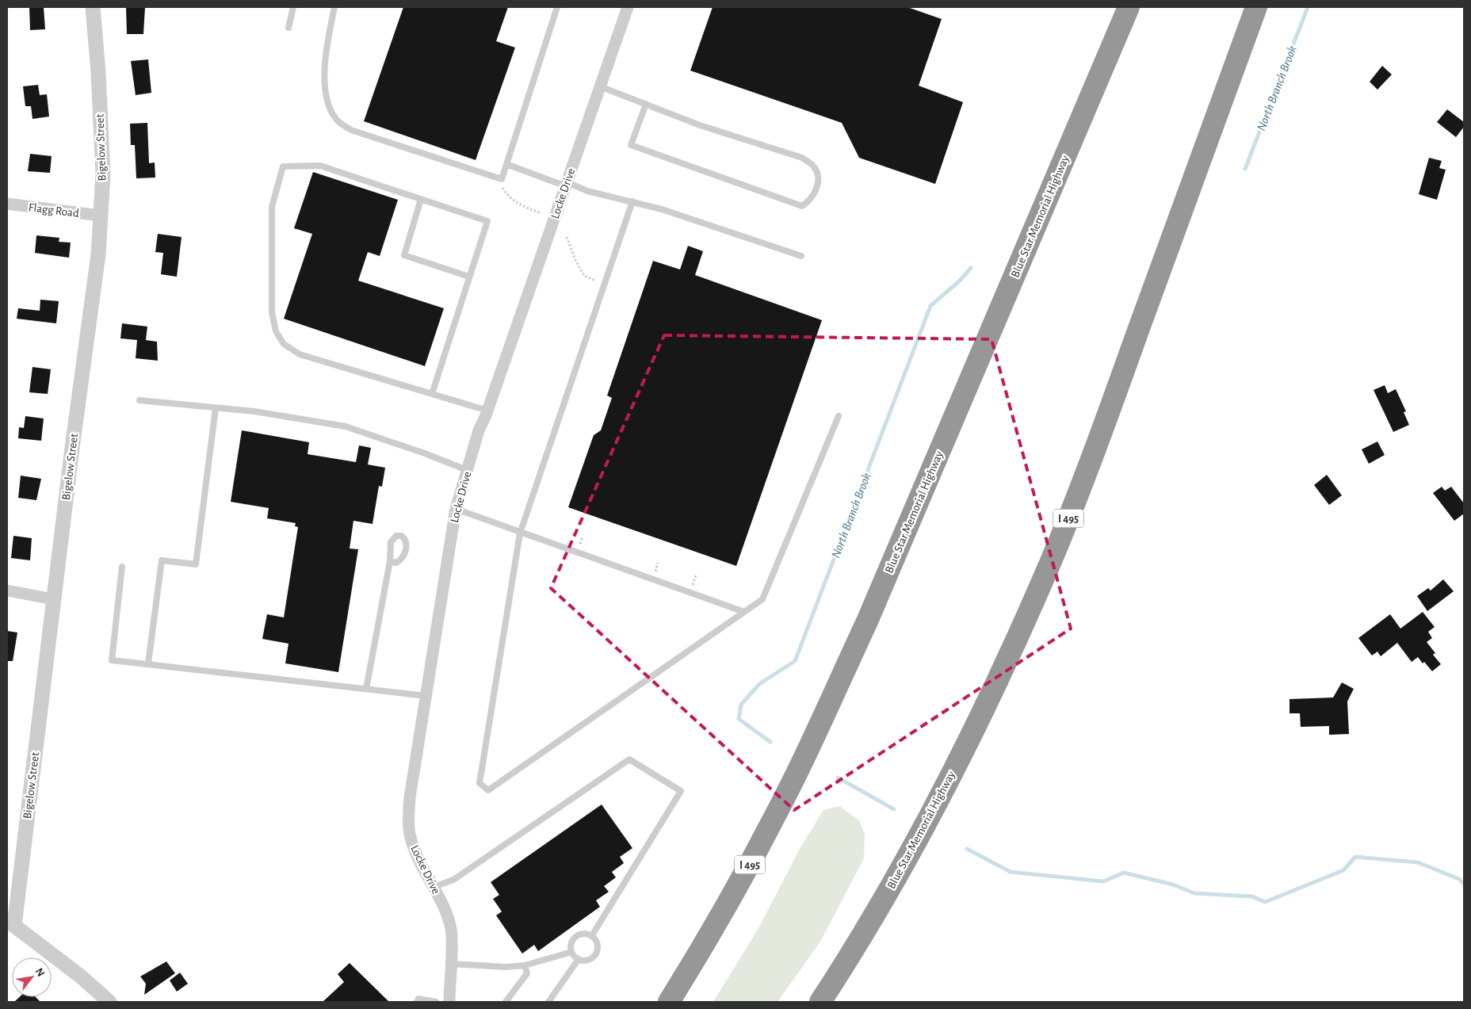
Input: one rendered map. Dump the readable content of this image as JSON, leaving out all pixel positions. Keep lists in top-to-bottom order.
{
  "streets": {
    "highway": ["Blue Star Memorial Highway", "I 495"],
    "street": ["Bigelow Street", "Locke Drive", "Flagg Road"]
  },
  "crossings": [
    ["Bigelow Street", "Flagg Road"]
  ],
  "water": ["North Branch Brook"],
  "north": "top right"
}
